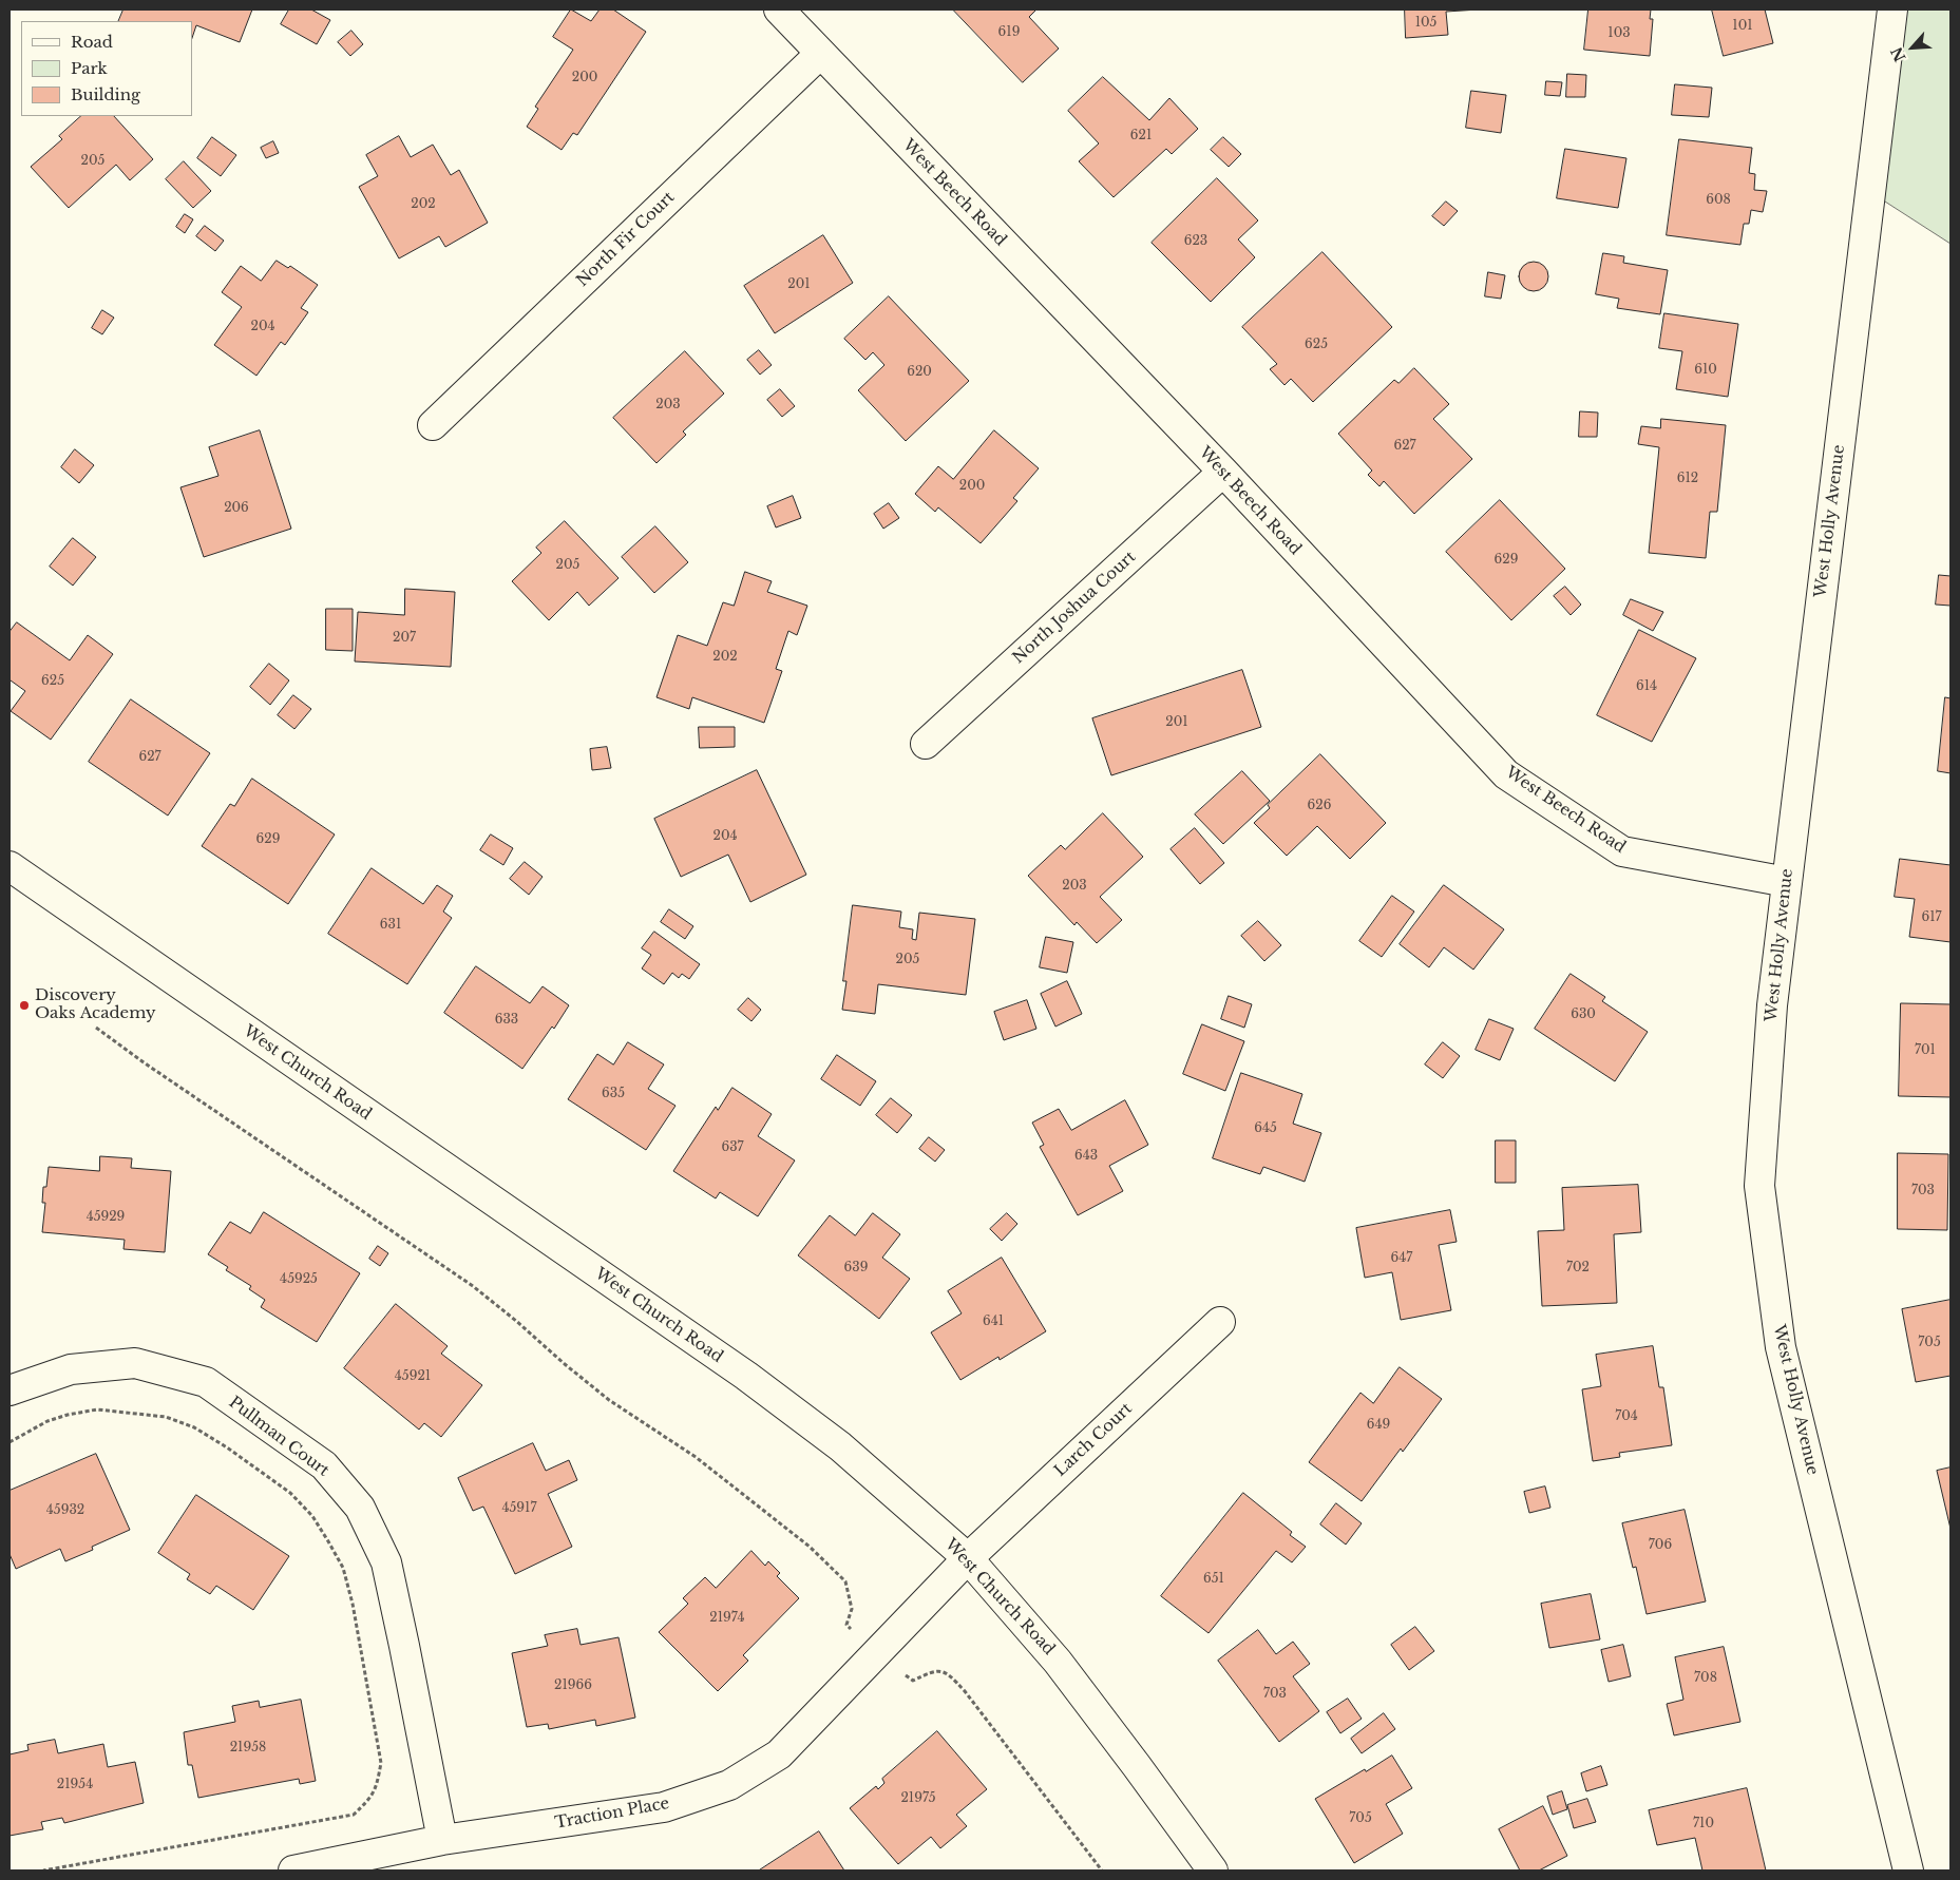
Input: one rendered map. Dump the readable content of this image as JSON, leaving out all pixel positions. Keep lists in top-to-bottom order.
{
  "streets": {
    "street": [
      "West Beech Road",
      "North Fir Court",
      "West Holly Avenue",
      "North Joshua Court",
      "West Church Road",
      "Pullman Court",
      "Larch Court",
      "Traction Place"
    ]
  },
  "crossings": [
    ["West Beech Road", "North Fir Court"],
    ["West Beech Road", "West Holly Avenue"],
    ["West Beech Road", "North Joshua Court"],
    ["West Church Road", "Larch Court"],
    ["West Church Road", "Traction Place"],
    ["Pullman Court", "Traction Place"],
    ["Larch Court", "Traction Place"]
  ],
  "places": ["Discovery Oaks Academy"],
  "house_numbers": [
    "105",
    "101",
    "619",
    "103",
    "200",
    "621",
    "205",
    "608",
    "202",
    "623",
    "201",
    "204",
    "625",
    "610",
    "620",
    "203",
    "627",
    "612",
    "200",
    "206",
    "629",
    "205",
    "207",
    "202",
    "625",
    "614",
    "201",
    "627",
    "626",
    "204",
    "629",
    "203",
    "617",
    "631",
    "205",
    "630",
    "633",
    "701",
    "635",
    "645",
    "637",
    "643",
    "703",
    "45929",
    "647",
    "639",
    "702",
    "45925",
    "641",
    "705",
    "45921",
    "704",
    "649",
    "45917",
    "45932",
    "706",
    "651",
    "21974",
    "708",
    "21966",
    "703",
    "21958",
    "21954",
    "21975",
    "705",
    "710"
  ],
  "legend": ["Road", "Park", "Building"],
  "north": "bottom left"
}
